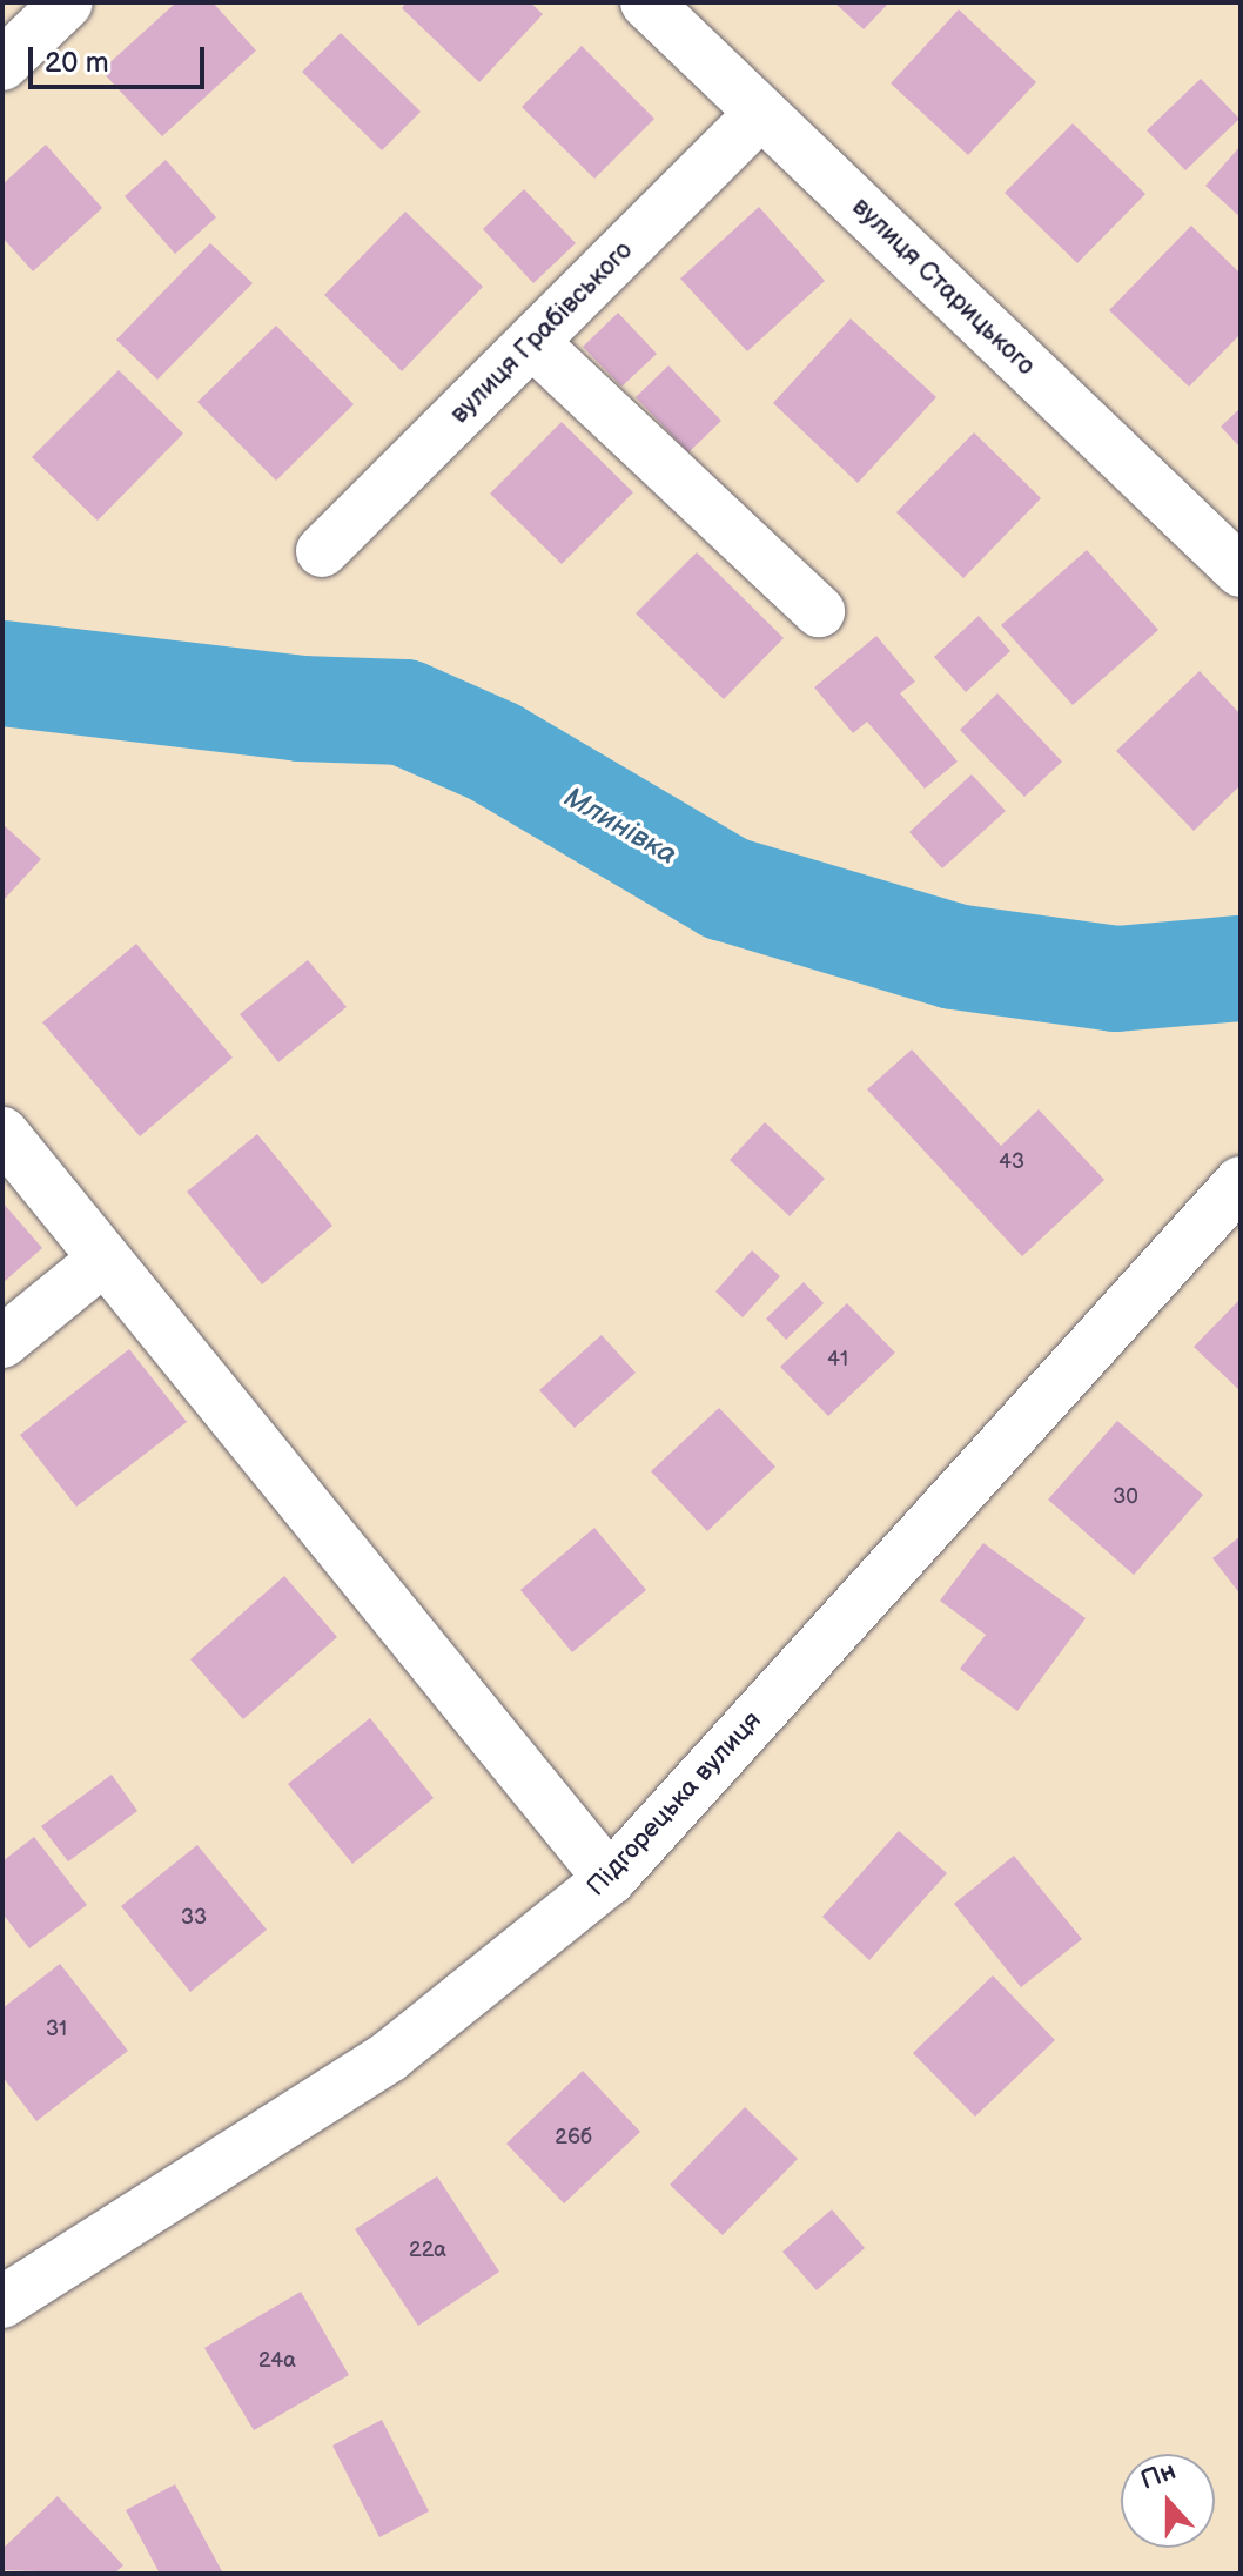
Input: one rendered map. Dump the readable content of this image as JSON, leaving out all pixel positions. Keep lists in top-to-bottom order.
{
  "streets": {
    "street": ["вулиця Старицького", "вулиця Грабівського", "Підгорецька вулиця"]
  },
  "crossings": [
    ["вулиця Старицького", "вулиця Грабівського"]
  ],
  "water": ["Млинівка"],
  "house_numbers": [
    "43",
    "41",
    "30",
    "33",
    "31",
    "26б",
    "22а",
    "24а"
  ],
  "scale_bar": "20 m",
  "north": "top"
}
